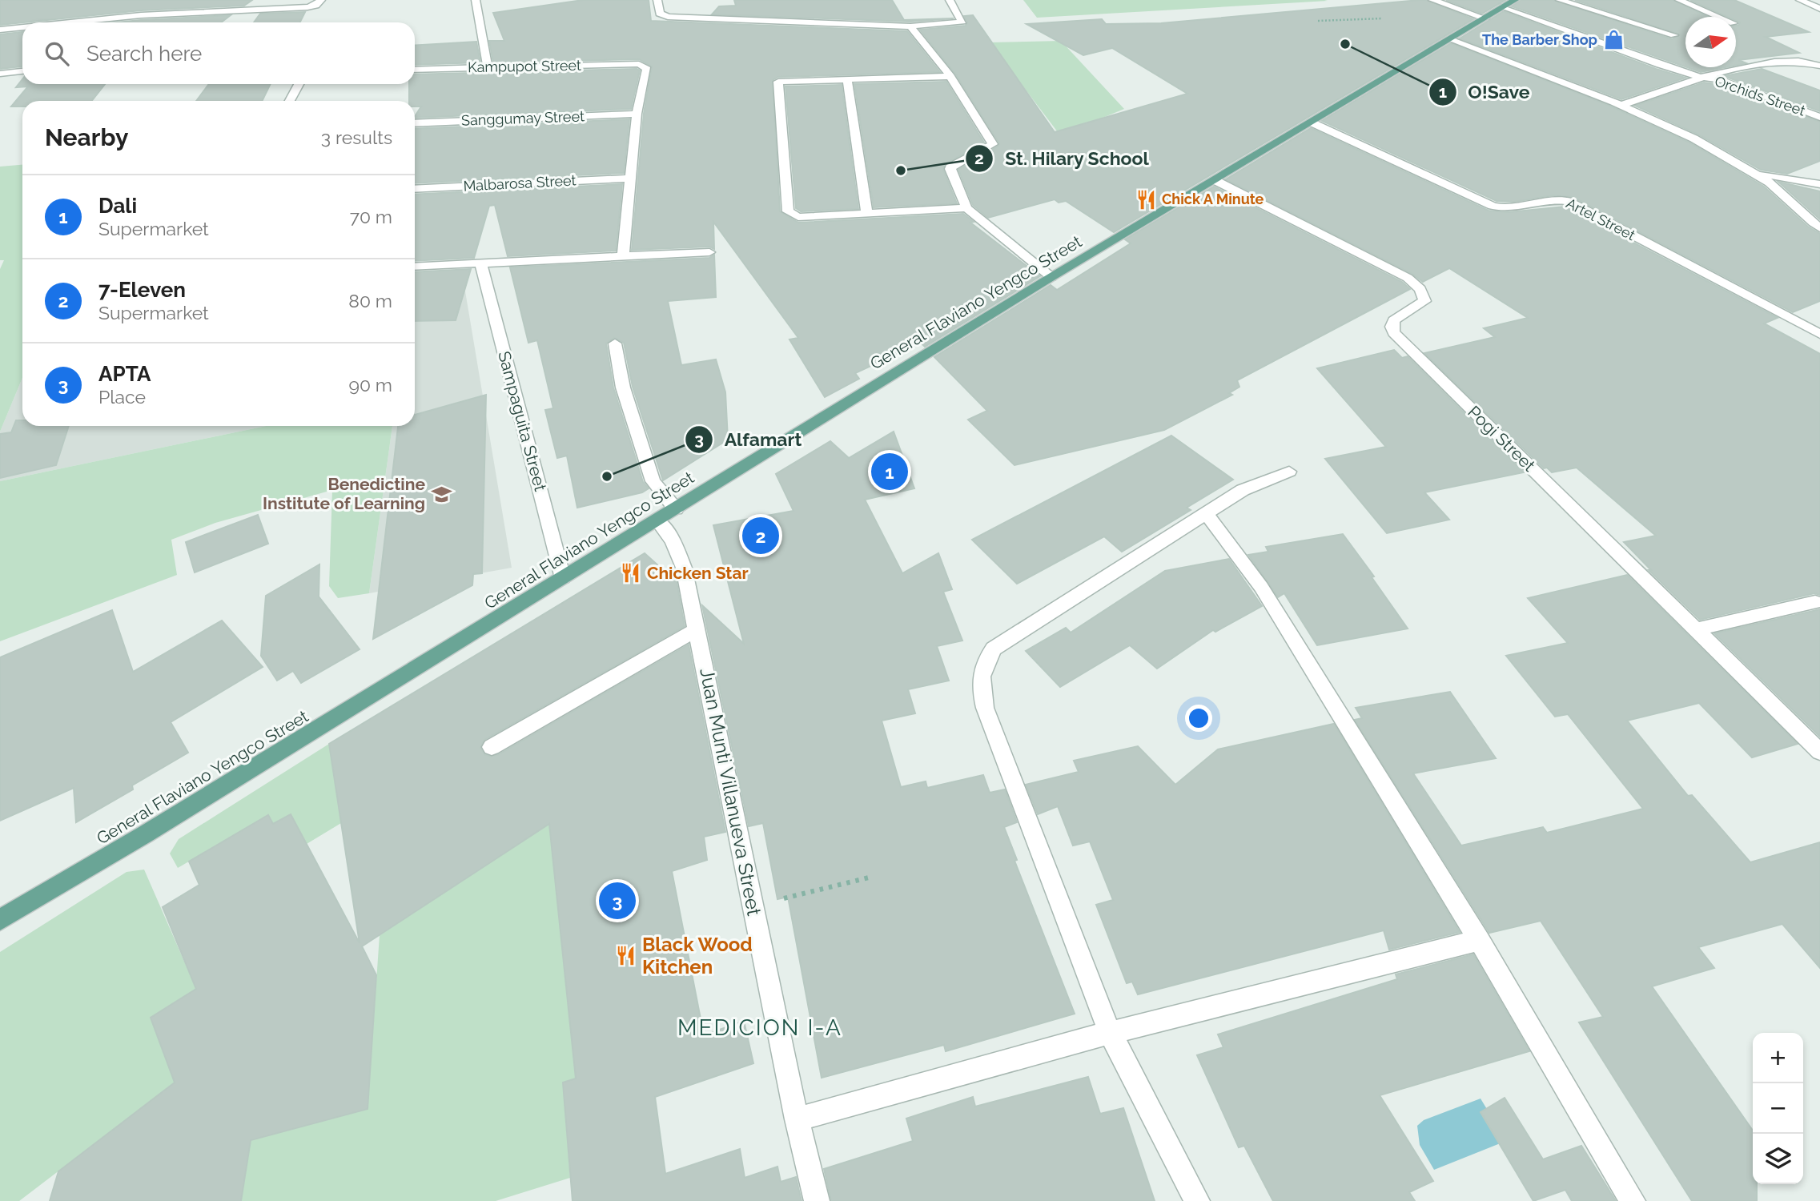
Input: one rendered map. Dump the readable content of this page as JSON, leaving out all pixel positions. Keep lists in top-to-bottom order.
{
  "streets": {
    "main road": ["General Flaviano Yengco Street"],
    "street": [
      "Kampupot Street",
      "Orchids Street",
      "Sanggumay Street",
      "Malbarosa Street",
      "Artel Street",
      "Sampaguita Street",
      "Pogi Street",
      "Juan Munti Villanueva Street"
    ]
  },
  "crossings": [
    ["Kampupot Street", "Sanggumay Street"],
    ["Orchids Street", "General Flaviano Yengco Street"],
    ["Artel Street", "General Flaviano Yengco Street"],
    ["General Flaviano Yengco Street", "Sampaguita Street"],
    ["General Flaviano Yengco Street", "Pogi Street"],
    ["General Flaviano Yengco Street", "Juan Munti Villanueva Street"]
  ],
  "districts": ["MEDICION I-A"],
  "places": {
    "shop": ["The Barber Shop"],
    "other": ["O!Save", "St. Hilary School", "Alfamart"],
    "restaurant": ["Chick A Minute", "Chicken Star", "Black Wood Kitchen"],
    "school or university": ["Benedictine Institute of Learning"]
  },
  "north": "right",
  "page": {
    "search": "Search here",
    "heading": ["Nearby", "3 results"],
    "list": [
      {
        "mark": "1",
        "name": "Dali",
        "note": "Supermarket",
        "value": "70 m"
      },
      {
        "mark": "2",
        "name": "7-Eleven",
        "note": "Supermarket",
        "value": "80 m"
      },
      {
        "mark": "3",
        "name": "APTA",
        "note": "Place",
        "value": "90 m"
      }
    ],
    "pins": ["1", "2", "3"],
    "map_buttons": ["+", "−"]
  }
}
